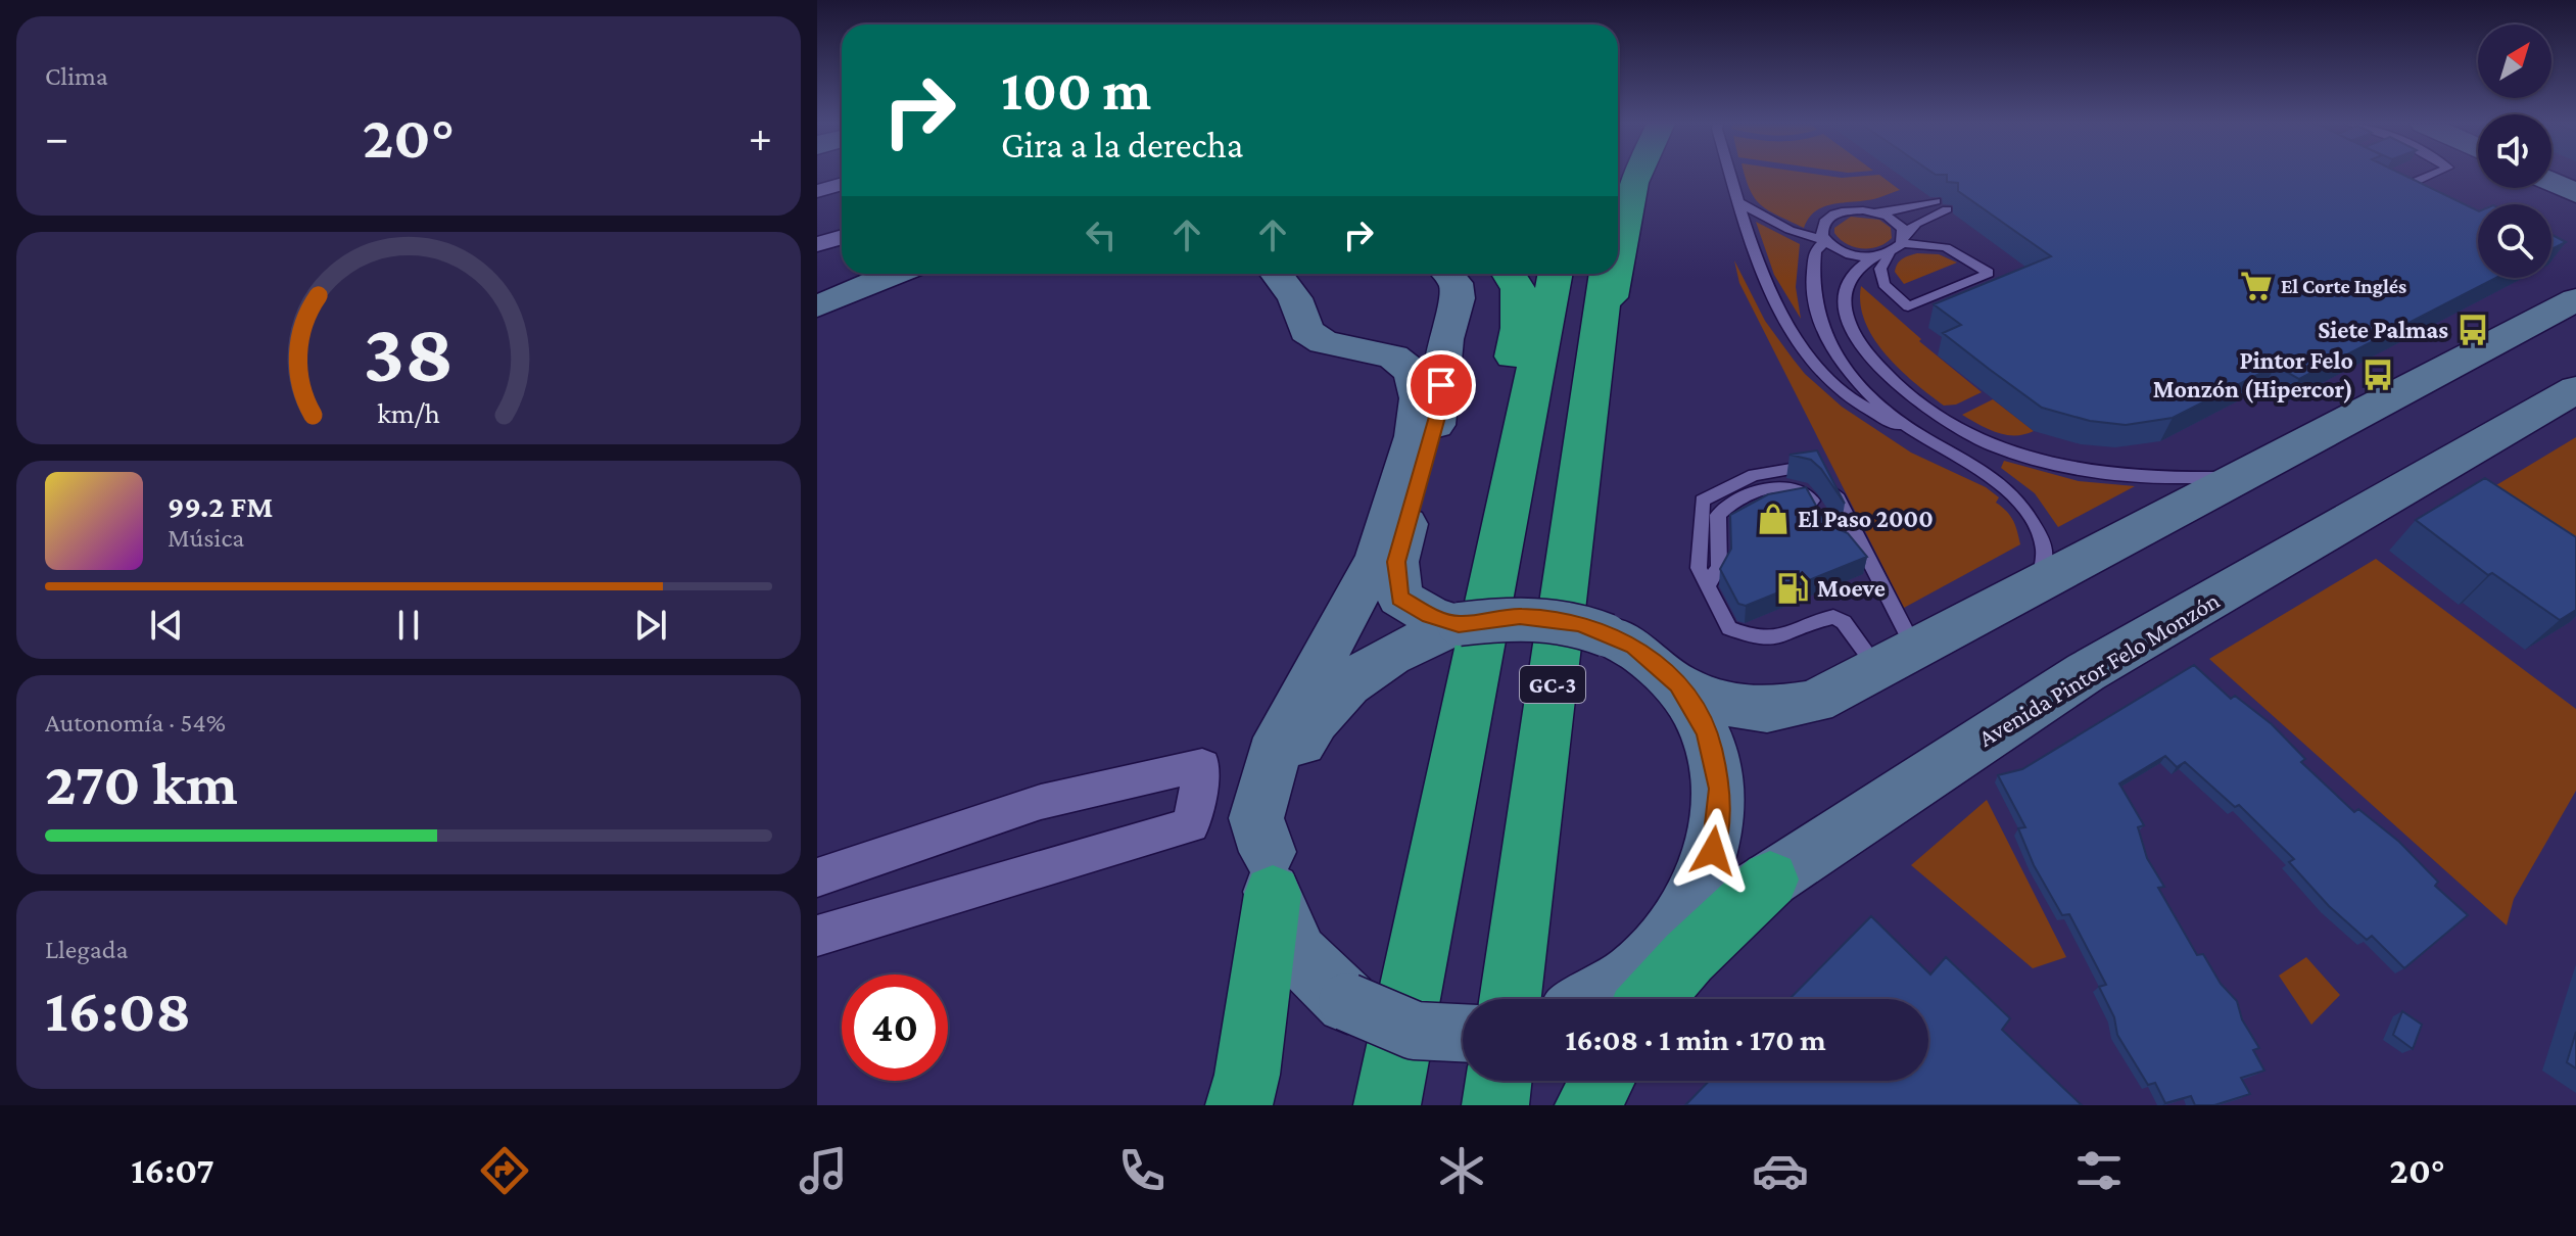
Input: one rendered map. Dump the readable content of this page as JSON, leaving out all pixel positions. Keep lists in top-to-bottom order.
{
  "streets": {
    "highway": ["GC-3"],
    "street": ["Avenida Pintor Felo Monzón"]
  },
  "places": {
    "supermarket": ["El Corte Inglés"],
    "bus stop": ["Siete Palmas", "Pintor Felo Monzón (Hipercor)"],
    "shop": ["El Paso 2000"],
    "fuel station": ["Moeve"]
  },
  "north": "top right",
  "page": {
    "tile": [
      "Clima",
      ["Autonomía · 54%", "270 km"],
      ["Llegada", "16:08"]
    ],
    "turn": ["100 m", "Gira a la derecha"],
    "heat": ["−", "20°", "+"],
    "song": ["99.2 FM", "Música"],
    "limit": "40",
    "trip": "16:08 · 1 min · 170 m",
    "tabs": ["16:07", "20°"],
    "gauge": ["38", "km/h"]
  }
}
